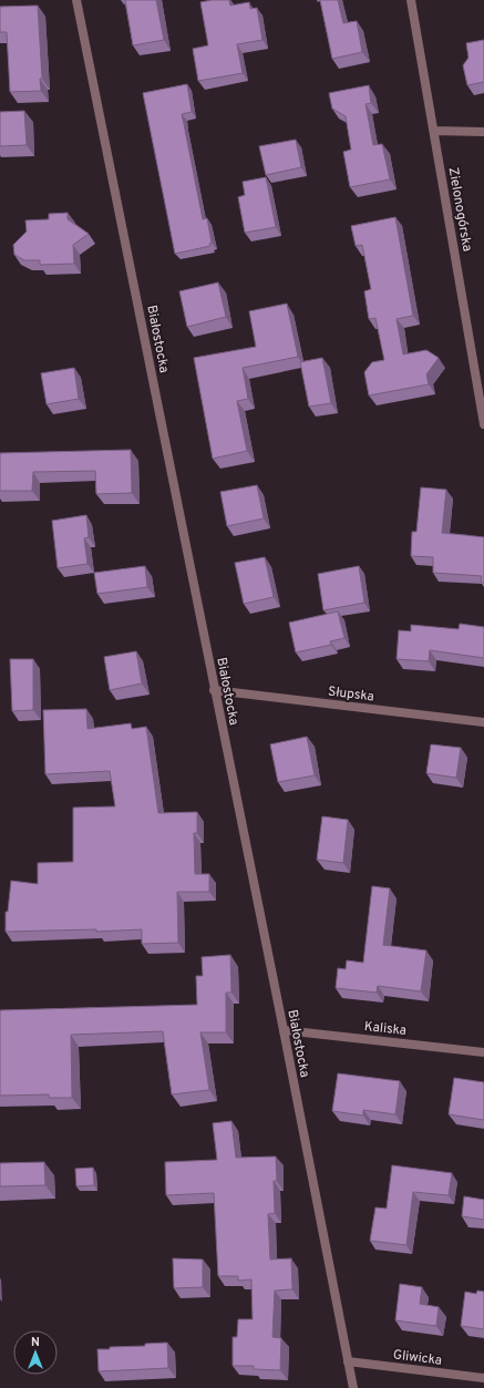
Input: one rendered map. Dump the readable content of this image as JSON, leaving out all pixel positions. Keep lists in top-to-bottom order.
{
  "streets": {
    "street": [
      "Zielonogórska",
      "Białostocka",
      "Słupska",
      "Kaliska",
      "Gliwicka"
    ]
  },
  "crossings": [
    ["Białostocka", "Słupska"],
    ["Białostocka", "Kaliska"],
    ["Białostocka", "Gliwicka"]
  ],
  "north": "top"
}
